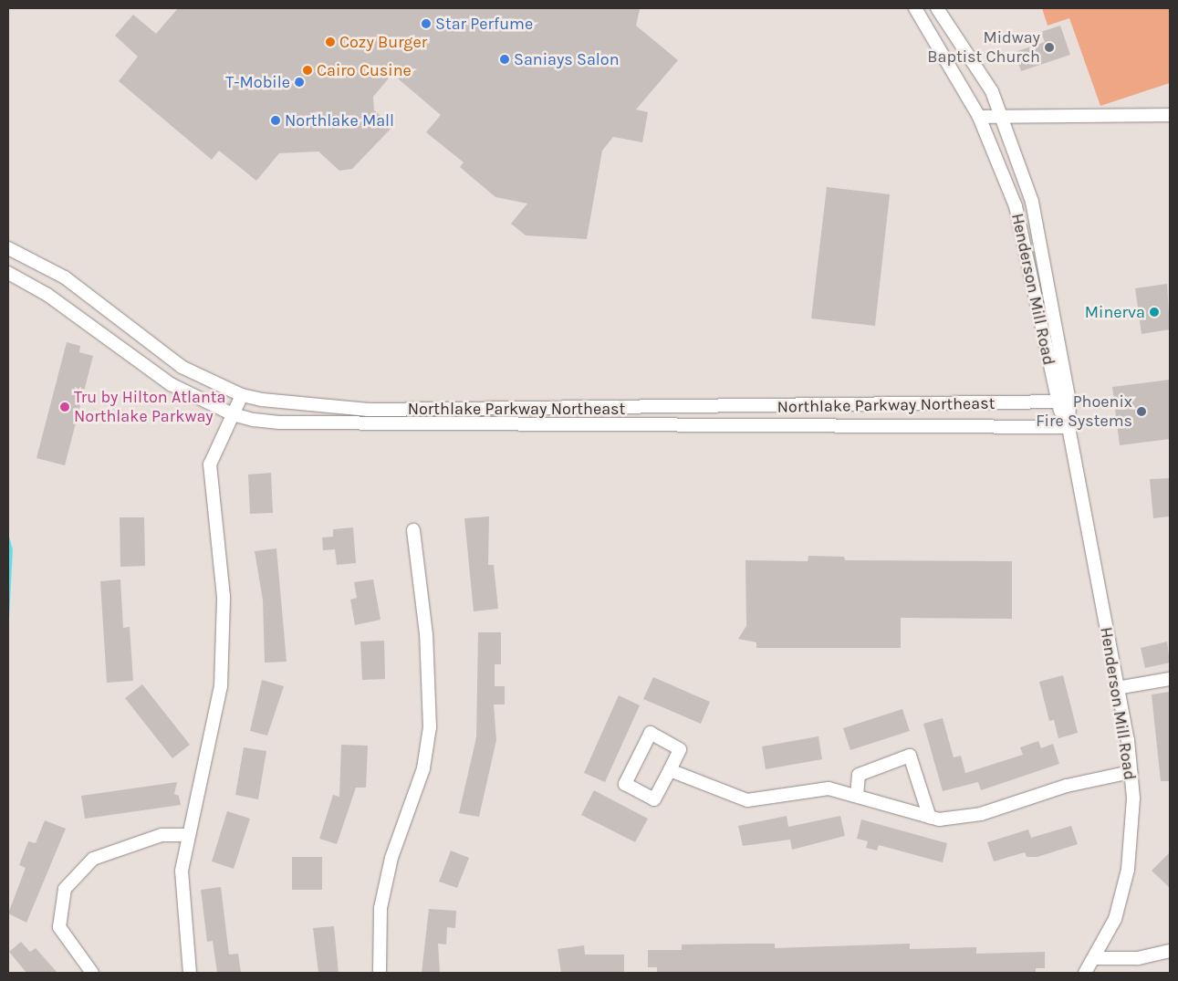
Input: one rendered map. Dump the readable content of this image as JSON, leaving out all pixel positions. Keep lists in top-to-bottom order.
{
  "streets": {
    "street": ["Henderson Mill Road", "Northlake Parkway Northeast"]
  },
  "crossings": [
    ["Henderson Mill Road", "Northlake Parkway Northeast"]
  ],
  "places": [
    "Star Perfume",
    "Cozy Burger",
    "Midway Baptist Church",
    "Saniays Salon",
    "Cairo Cusine",
    "T-Mobile",
    "Northlake Mall",
    "Minerva",
    "Tru by Hilton Atlanta Northlake Parkway",
    "Phoenix Fire Systems"
  ]
}
